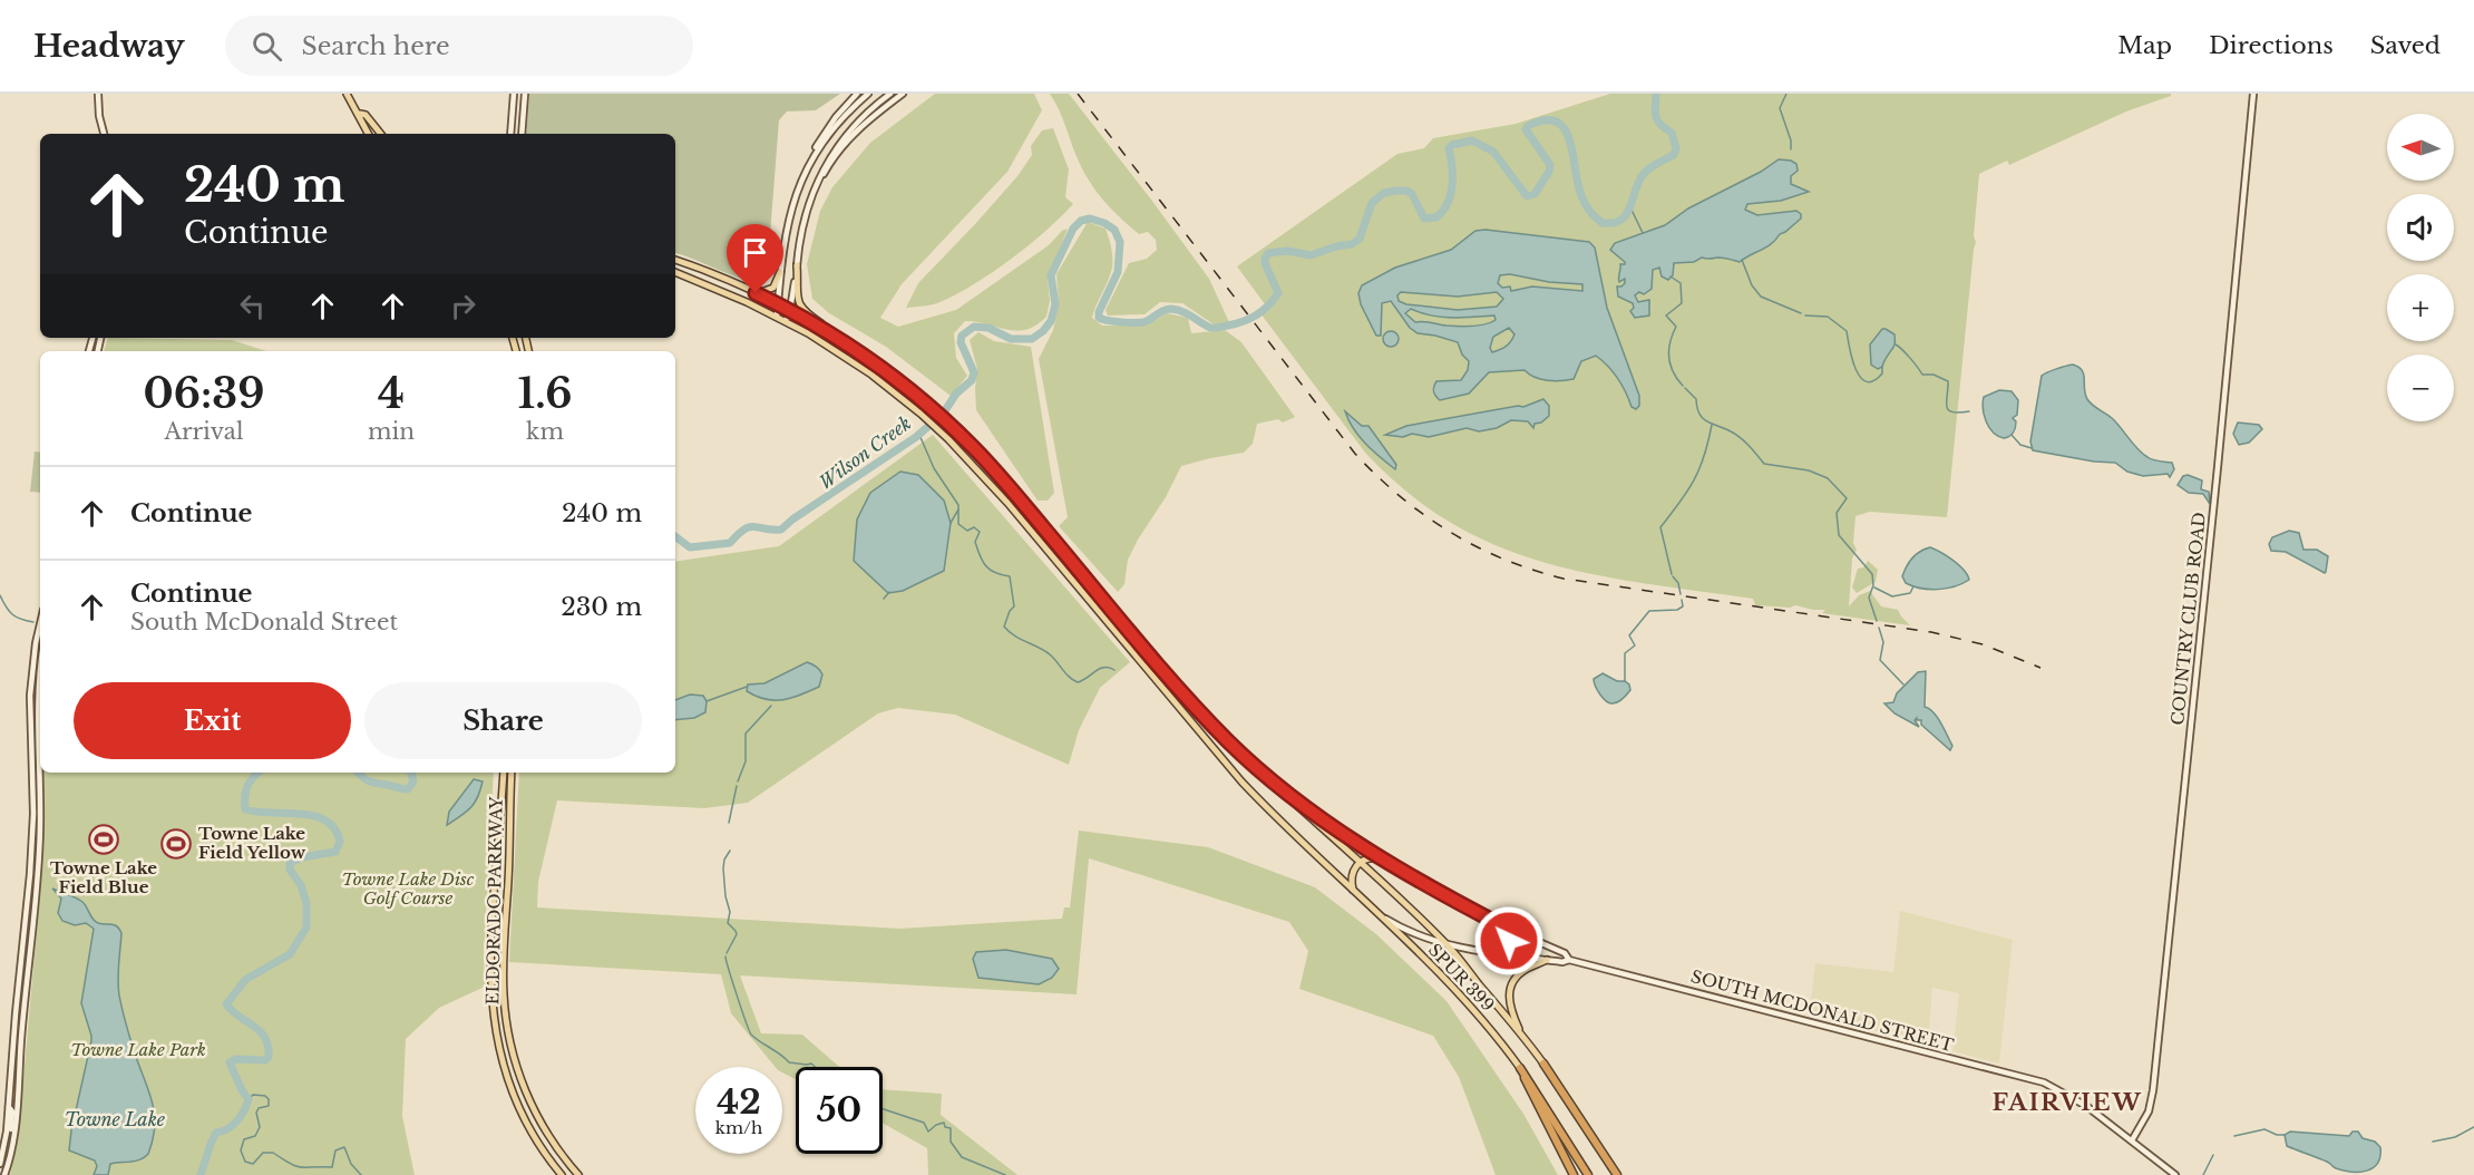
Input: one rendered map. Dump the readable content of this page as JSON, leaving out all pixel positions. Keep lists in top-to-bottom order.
{
  "streets": {
    "main road": [
      "COUNTRY CLUB ROAD",
      "ELDORADO PARKWAY",
      "SPUR 399",
      "SOUTH MCDONALD STREET"
    ]
  },
  "crossings": [
    ["COUNTRY CLUB ROAD", "SOUTH MCDONALD STREET"],
    ["SPUR 399", "SOUTH MCDONALD STREET"]
  ],
  "districts": ["FAIRVIEW"],
  "water": ["Wilson Creek", "Towne Lake"],
  "parks": ["Towne Lake Disc Golf Course", "Towne Lake Park"],
  "places": {
    "sports": ["Towne Lake Field Blue", "Towne Lake Field Yellow"]
  },
  "north": "left",
  "page": {
    "header": "Headway",
    "search": "Search here",
    "nav": ["Map", "Directions", "Saved"],
    "map_buttons": ["+", "−"],
    "turn": ["240 m", "Continue"],
    "eta": [
      "06:39",
      "Arrival",
      "4",
      "min",
      "1.6",
      "km"
    ],
    "list": [
      {
        "name": "Continue",
        "value": "240 m"
      },
      {
        "name": "Continue",
        "note": "South McDonald Street",
        "value": "230 m"
      }
    ],
    "buttons": ["Exit", "Share"],
    "speed": "42 km/h",
    "limit": "50"
  }
}
